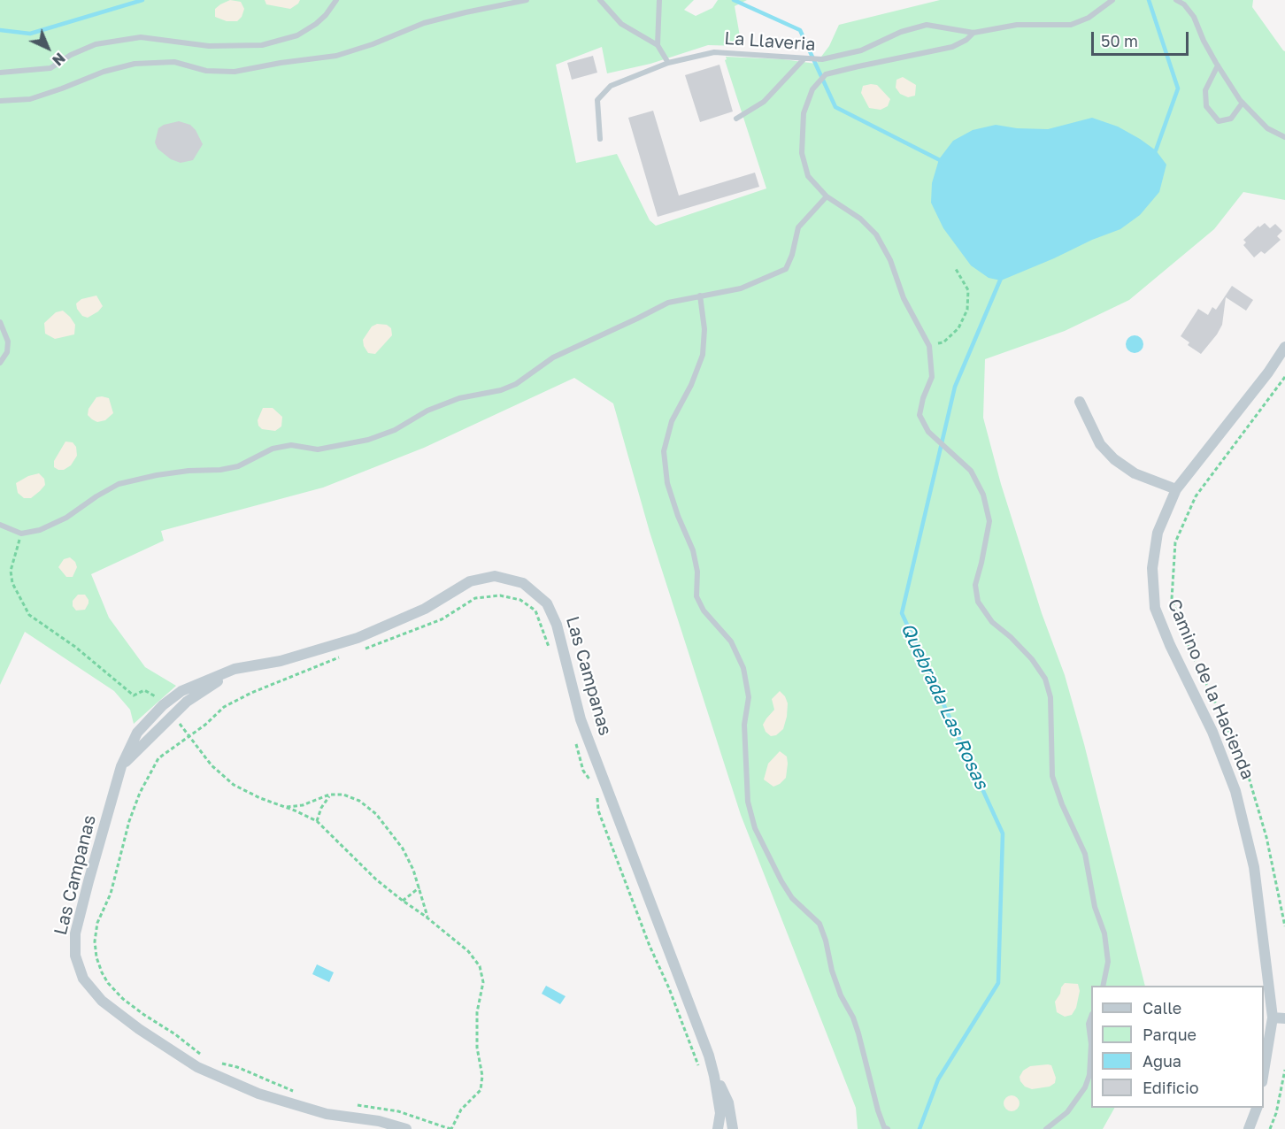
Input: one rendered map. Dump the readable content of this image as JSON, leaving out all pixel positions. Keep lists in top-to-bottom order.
{
  "streets": {
    "street": ["Las Campanas", "Camino de la Hacienda"],
    "lane": ["La Llaveria"]
  },
  "water": ["Quebrada Las Rosas"],
  "legend": [
    "Calle",
    "Parque",
    "Agua",
    "Edificio"
  ],
  "scale_bar": "50 m",
  "north": "bottom right"
}
